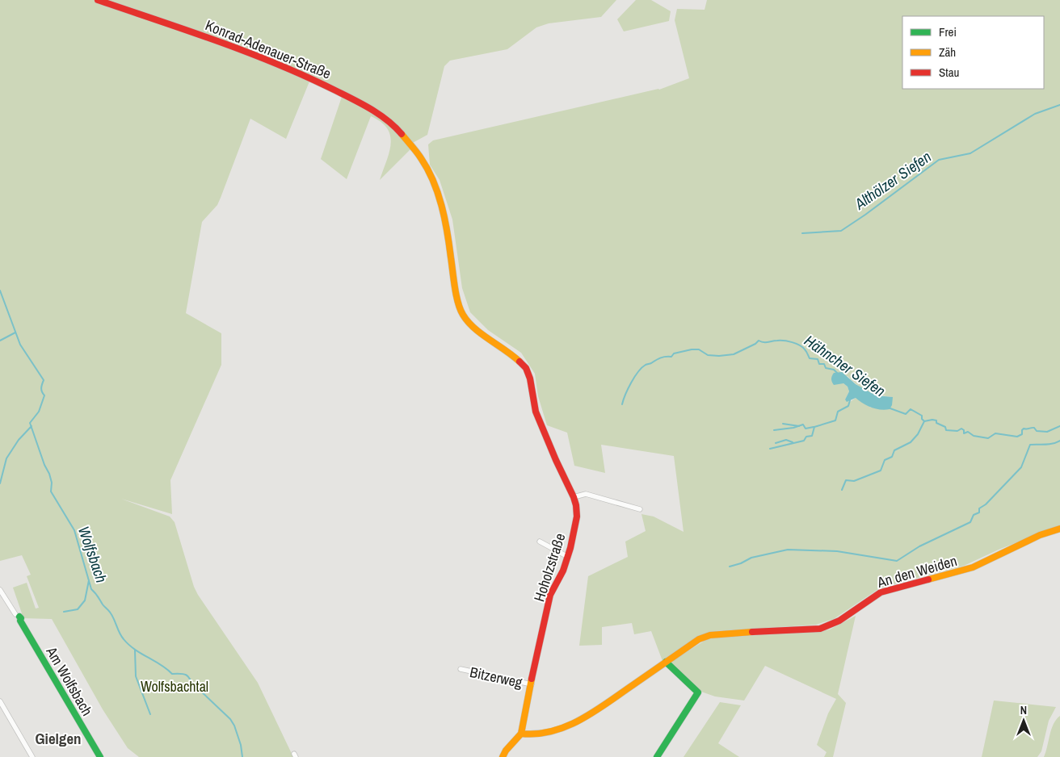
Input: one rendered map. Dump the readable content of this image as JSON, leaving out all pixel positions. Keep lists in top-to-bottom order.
{
  "streets": {
    "street": [
      "Konrad-Adenauer-Straße",
      "Hoholzstraße",
      "An den Weiden",
      "Bitzerweg",
      "Am Wolfsbach"
    ]
  },
  "crossings": [
    ["Konrad-Adenauer-Straße", "Hoholzstraße"],
    ["Hoholzstraße", "An den Weiden"],
    ["Hoholzstraße", "Bitzerweg"]
  ],
  "districts": ["Gielgen"],
  "water": ["Althölzer Siefen", "Hähncher Siefen", "Wolfsbach"],
  "parks": ["Wolfsbachtal"],
  "legend": ["Frei", "Zäh", "Stau"],
  "north": "top"
}
